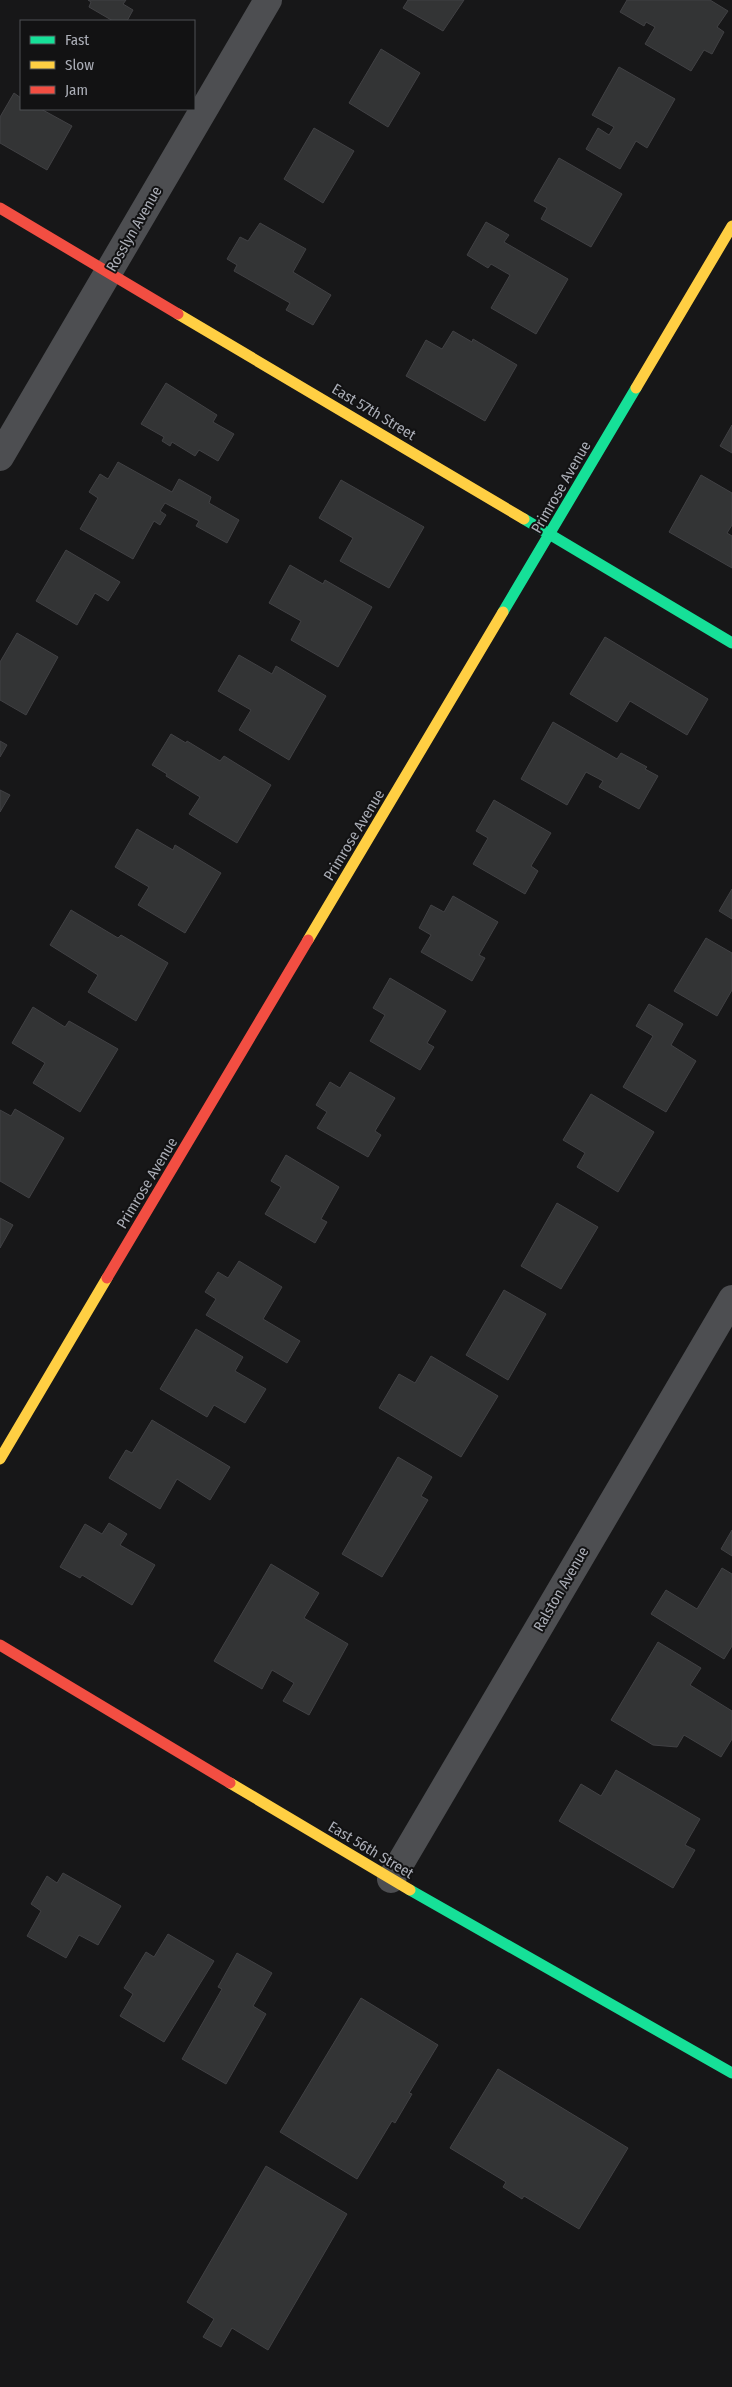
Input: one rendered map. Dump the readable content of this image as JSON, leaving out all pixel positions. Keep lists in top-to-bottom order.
{
  "streets": {
    "street": [
      "Rosslyn Avenue",
      "East 57th Street",
      "Primrose Avenue",
      "Ralston Avenue",
      "East 56th Street"
    ]
  },
  "crossings": [
    ["Rosslyn Avenue", "East 57th Street"],
    ["East 57th Street", "Primrose Avenue"],
    ["Ralston Avenue", "East 56th Street"]
  ],
  "legend": ["Fast", "Slow", "Jam"]
}
